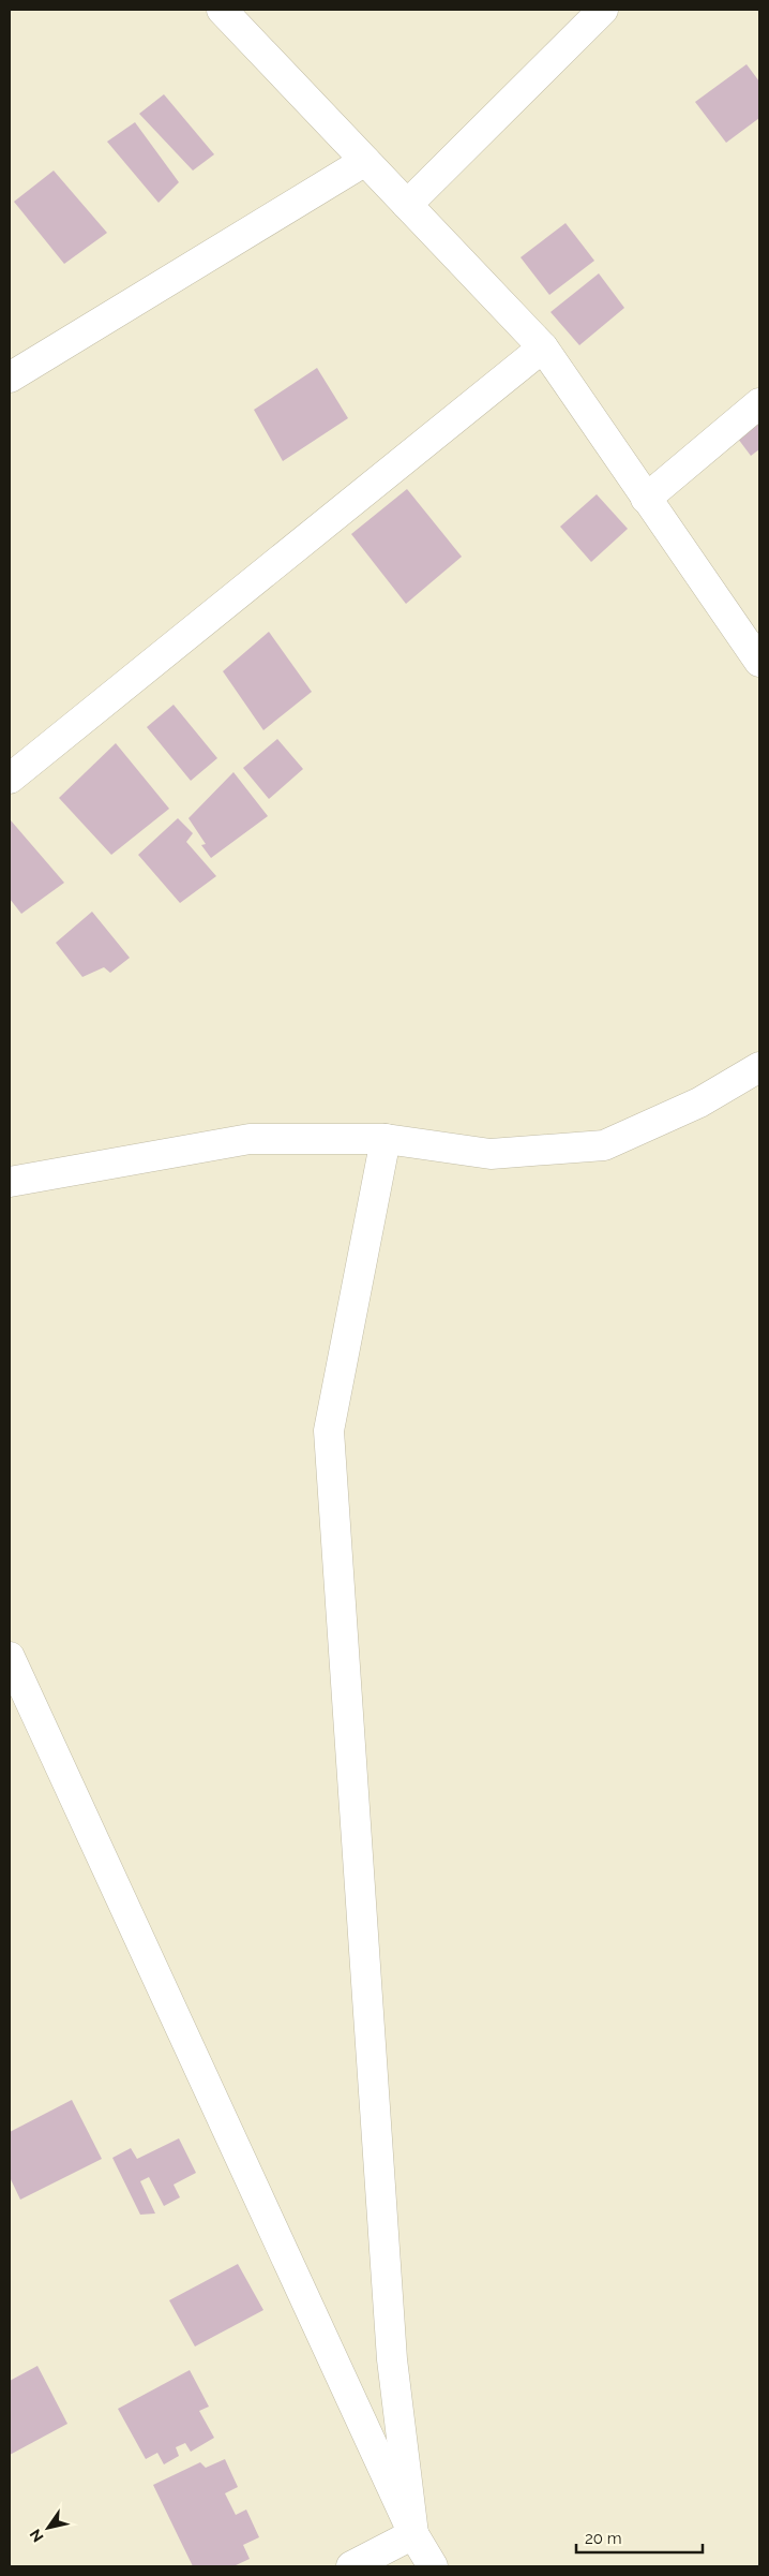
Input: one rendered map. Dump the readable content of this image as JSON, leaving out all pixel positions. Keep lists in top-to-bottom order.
{
  "scale_bar": "20 m",
  "north": "bottom left"
}
